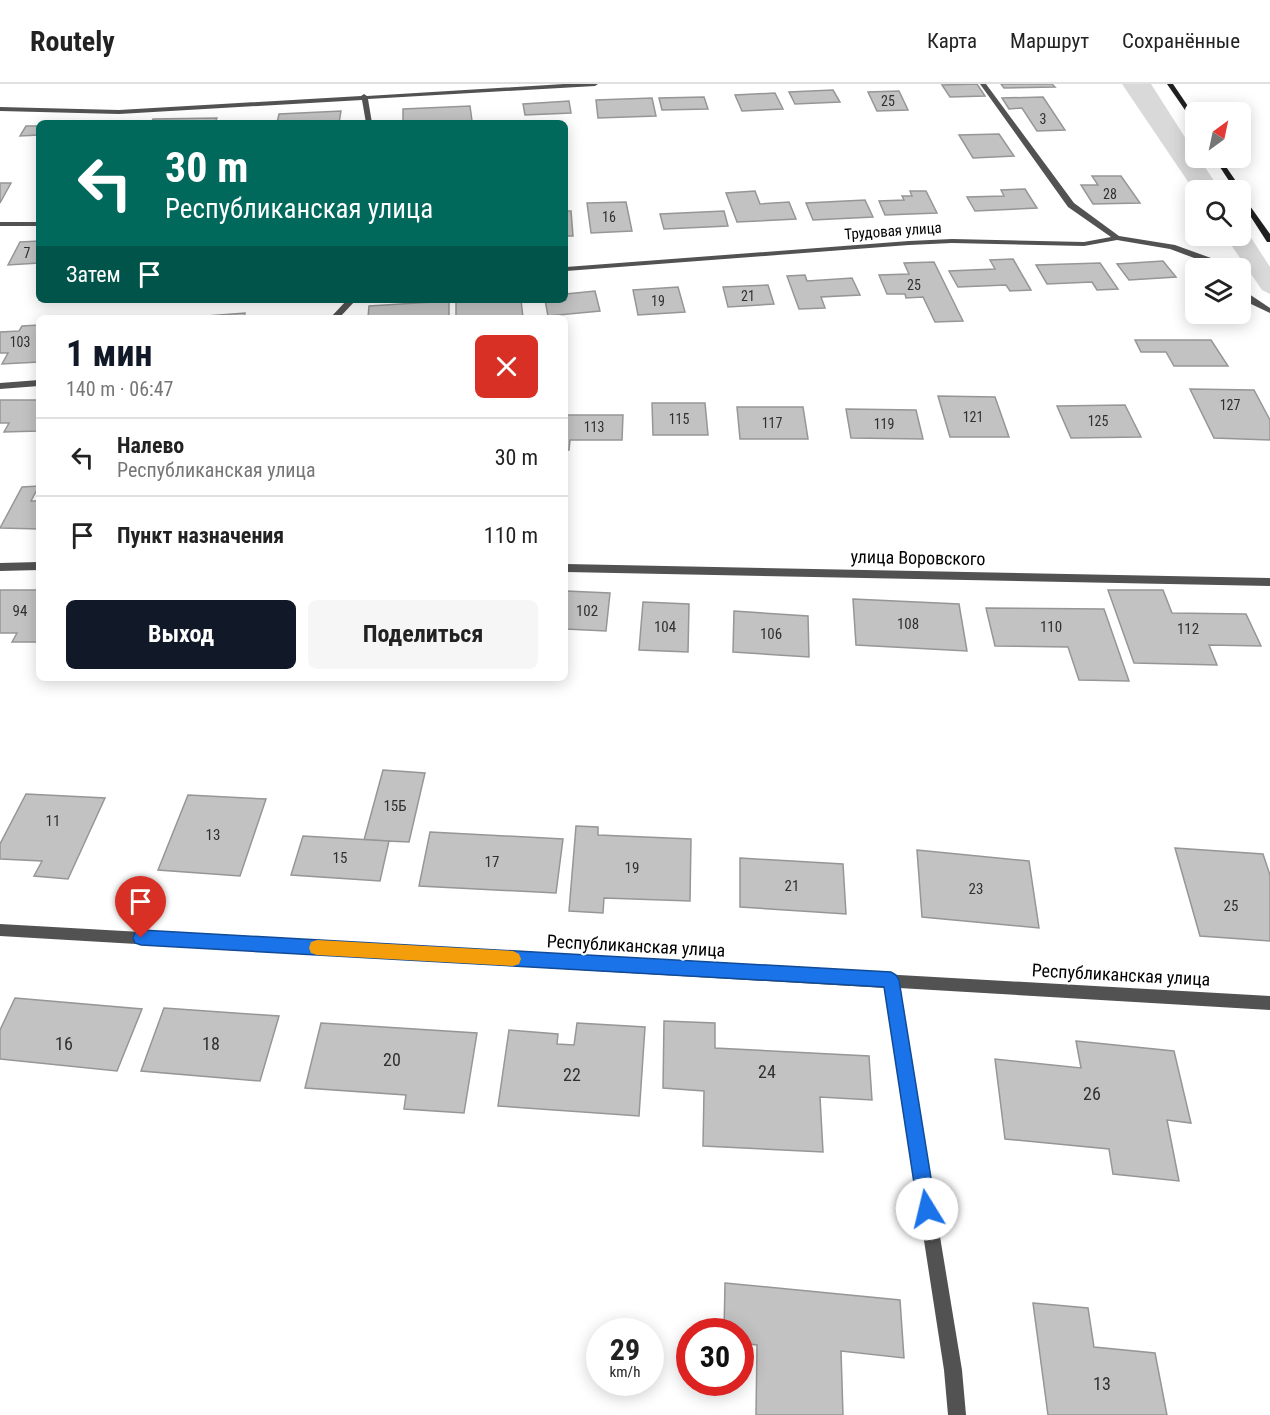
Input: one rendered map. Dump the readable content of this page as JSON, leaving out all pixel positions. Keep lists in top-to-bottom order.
{
  "streets": {
    "street": ["Трудовая улица", "улица Воровского", "Республиканская улица"]
  },
  "house_numbers": [
    "25",
    "3",
    "28",
    "16",
    "7",
    "25",
    "21",
    "19",
    "103",
    "127",
    "121",
    "115",
    "125",
    "117",
    "119",
    "113",
    "94",
    "102",
    "108",
    "104",
    "110",
    "112",
    "106",
    "15Б",
    "11",
    "13",
    "15",
    "17",
    "19",
    "21",
    "23",
    "25",
    "16",
    "18",
    "20",
    "24",
    "22",
    "26",
    "13"
  ],
  "north": "top right",
  "page": {
    "header": "Routely",
    "nav": ["Карта", "Маршрут", "Сохранённые"],
    "turn": ["30 m", "Республиканская улица"],
    "then": "Затем",
    "heading": ["1 мин", "140 m · 06:47"],
    "list": [
      {
        "name": "Налево",
        "note": "Республиканская улица",
        "value": "30 m"
      },
      {
        "name": "Пункт назначения",
        "value": "110 m"
      }
    ],
    "buttons": ["Выход", "Поделиться"],
    "speed": "29 km/h",
    "limit": "30"
  }
}
